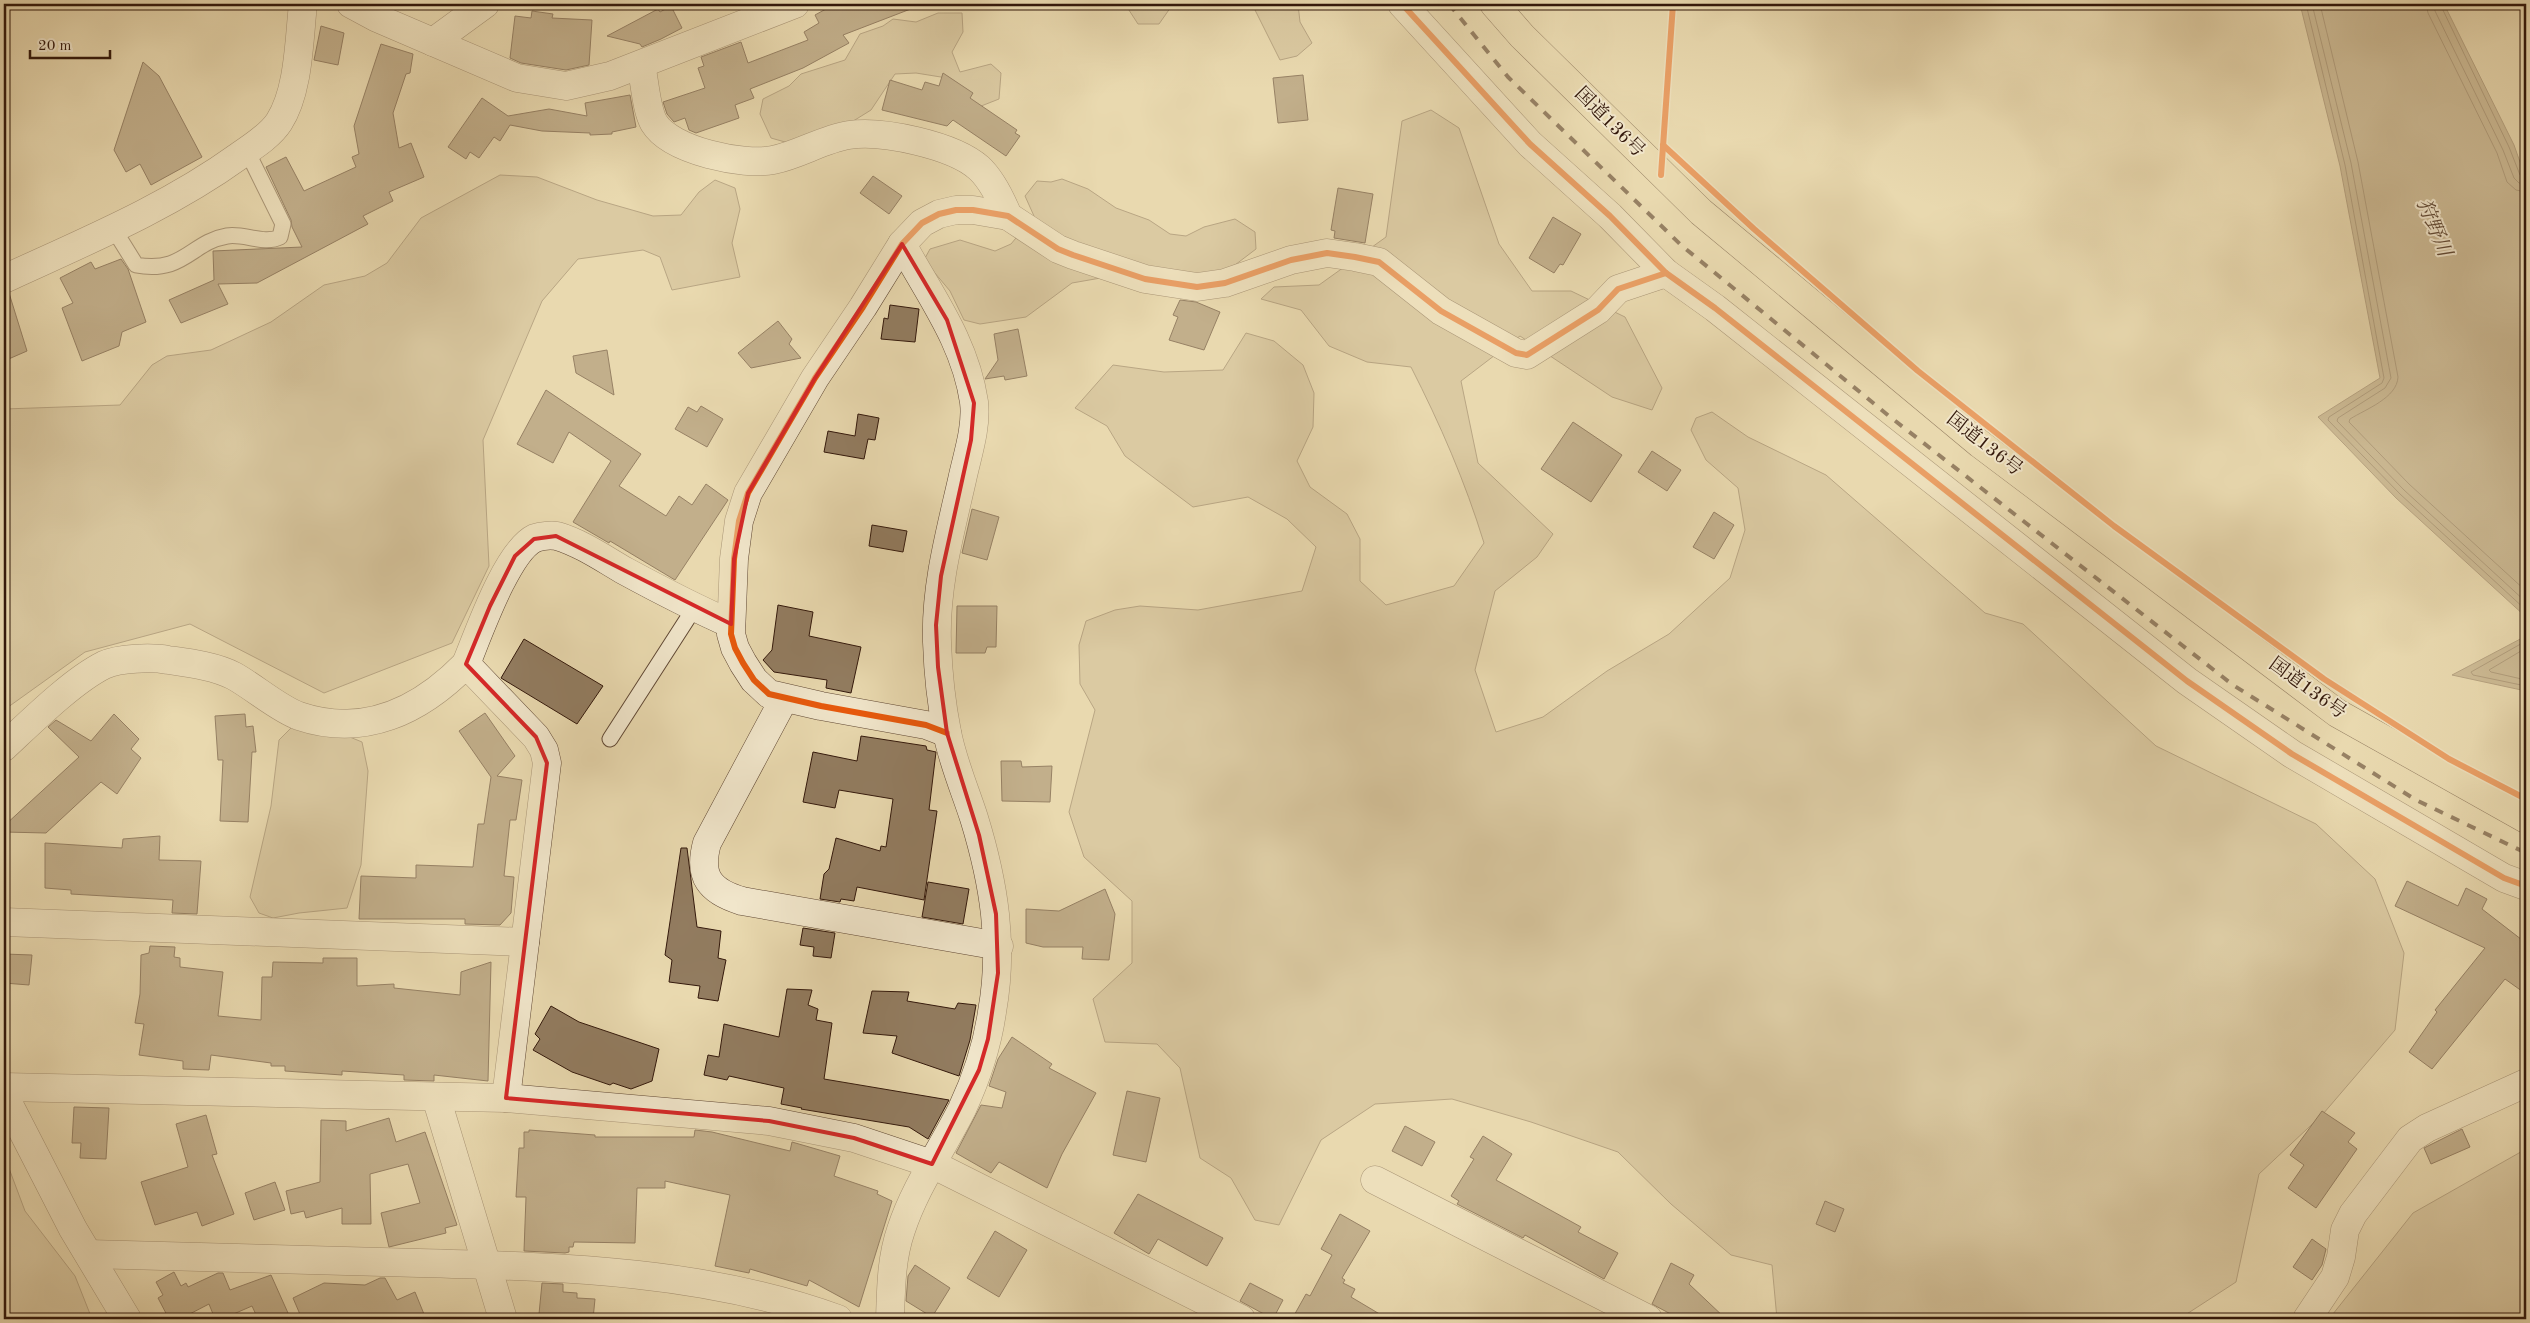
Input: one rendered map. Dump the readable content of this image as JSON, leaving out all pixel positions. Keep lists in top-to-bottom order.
{
  "streets": {
    "highway": ["国道136号"]
  },
  "water": ["狩野川"],
  "scale_bar": "20 m"
}
